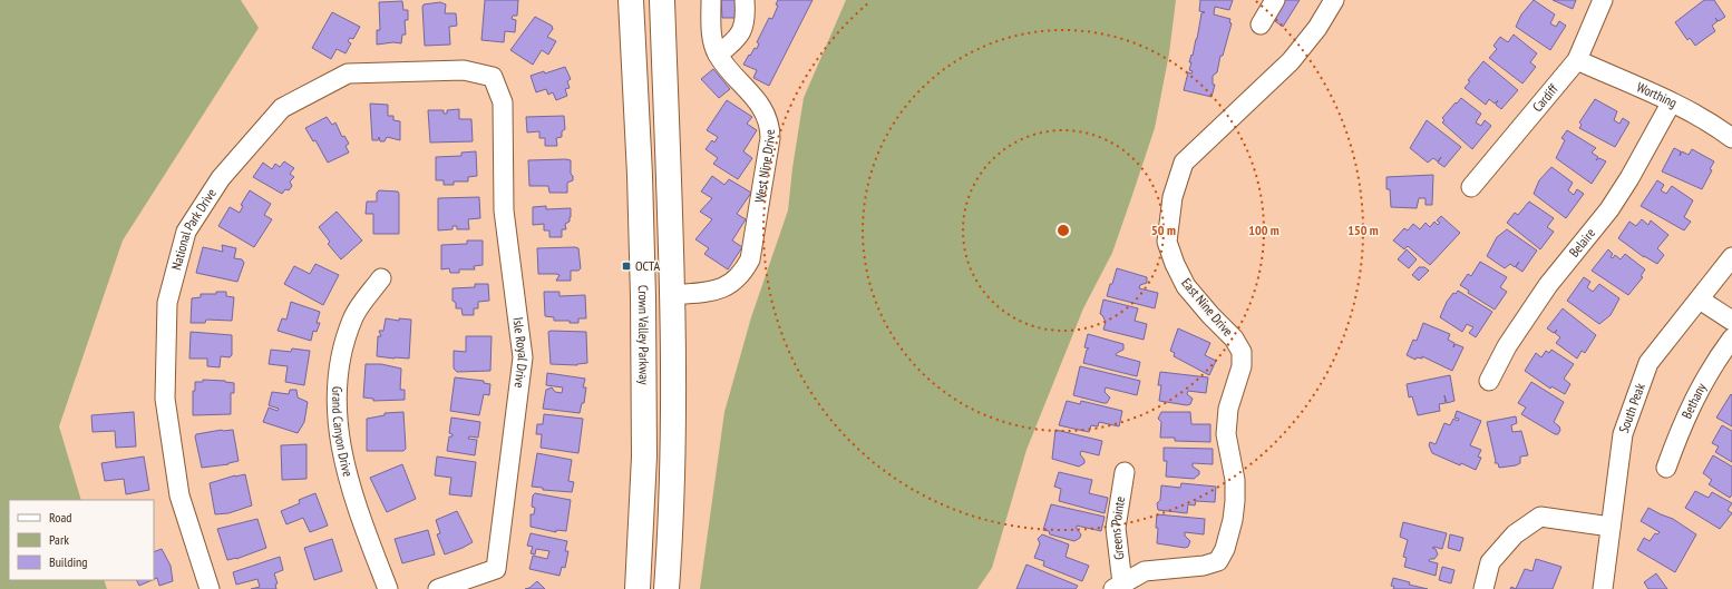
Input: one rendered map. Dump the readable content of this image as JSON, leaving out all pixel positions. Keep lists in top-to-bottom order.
{
  "streets": {
    "main road": ["Crown Valley Parkway"],
    "street": [
      "Worthing",
      "Cardiff",
      "West Nine Drive",
      "National Park Drive",
      "Belaire",
      "East Nine Drive",
      "Isle Royal Drive",
      "Bethany",
      "South Peak",
      "Grand Canyon Drive",
      "Greens Pointe"
    ]
  },
  "crossings": [
    ["Worthing", "Cardiff"],
    ["Worthing", "Belaire"],
    ["National Park Drive", "Isle Royal Drive"],
    ["East Nine Drive", "Greens Pointe"]
  ],
  "places": {
    "transit": ["OCTA"]
  },
  "legend": ["Road", "Park", "Building"],
  "rings": ["50 m", "100 m", "150 m"]
}
